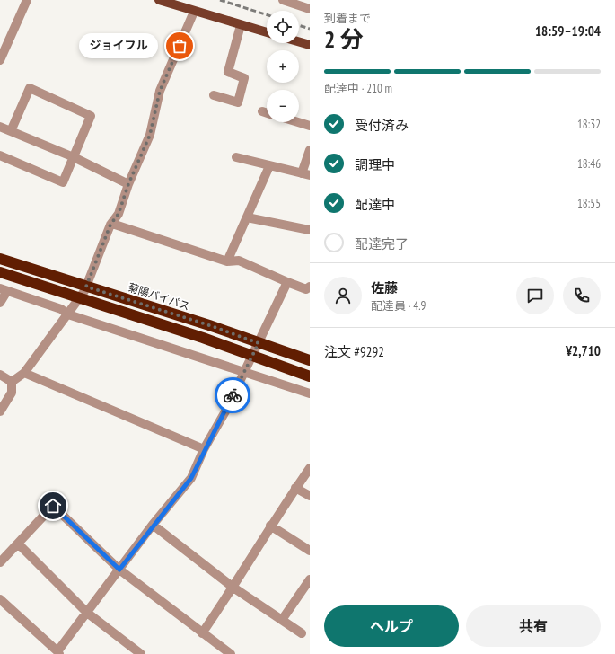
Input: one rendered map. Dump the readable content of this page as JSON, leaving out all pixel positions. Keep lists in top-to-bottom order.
{
  "streets": {
    "highway": ["菊陽バイパス"]
  },
  "places": ["ジョイフル"],
  "page": {
    "heading": ["2 分", "到着まで", "18:59–19:04"],
    "panel": [
      "佐藤",
      "配達員 · 4.9",
      "注文 #9292",
      "¥2,710"
    ],
    "map_buttons": ["+", "−"],
    "bubble": "ジョイフル",
    "bar": "配達中 · 210 m",
    "list": [
      ["受付済み", "18:32"],
      ["調理中", "18:46"],
      ["配達中", "18:55"],
      "配達完了"
    ],
    "buttons": ["ヘルプ", "共有"]
  }
}
